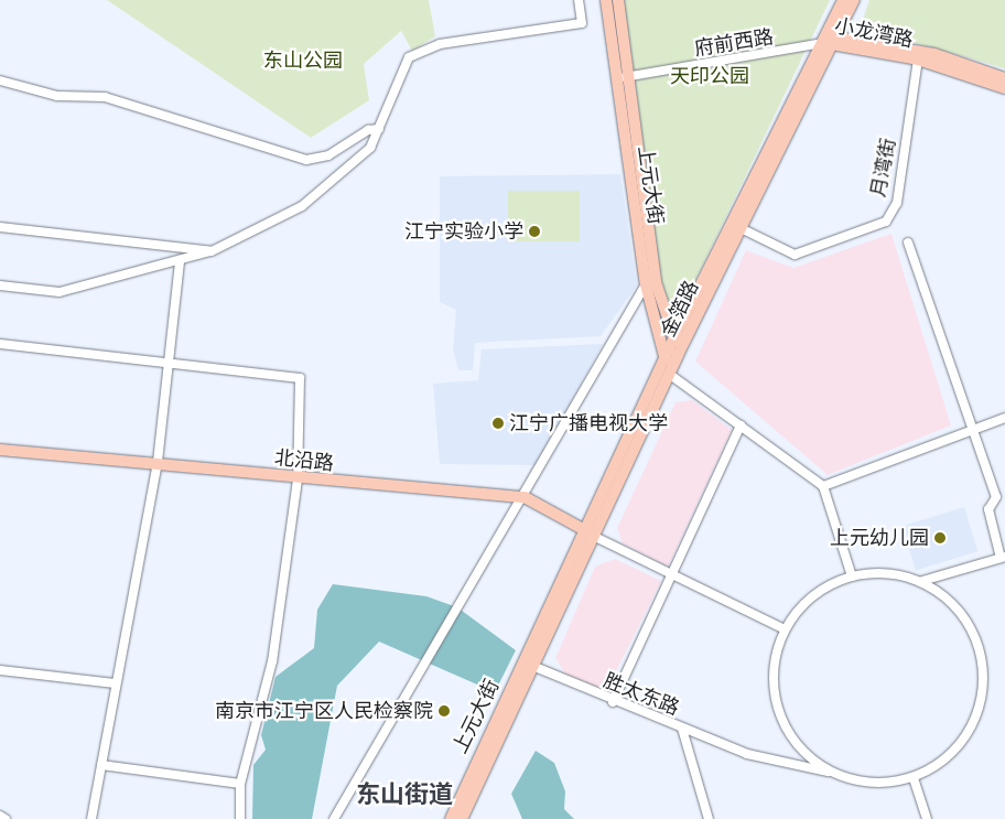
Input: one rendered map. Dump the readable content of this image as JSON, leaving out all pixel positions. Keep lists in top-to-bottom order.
{
  "streets": {
    "main road": [
      "小龙湾路",
      "上元大街",
      "金箔路",
      "北沿路"
    ],
    "street": ["府前西路", "月湾街", "胜太东路"]
  },
  "crossings": [
    ["小龙湾路", "府前西路"],
    ["小龙湾路", "月湾街"],
    ["小龙湾路", "金箔路"],
    ["府前西路", "上元大街"],
    ["府前西路", "金箔路"],
    ["月湾街", "金箔路"],
    ["上元大街", "金箔路"],
    ["上元大街", "胜太东路"],
    ["金箔路", "北沿路"]
  ],
  "districts": ["东山街道"],
  "parks": ["东山公园", "天印公园"],
  "places": [
    "江宁实验小学",
    "江宁广播电视大学",
    "上元幼儿园",
    "南京市江宁区人民检察院"
  ]
}
